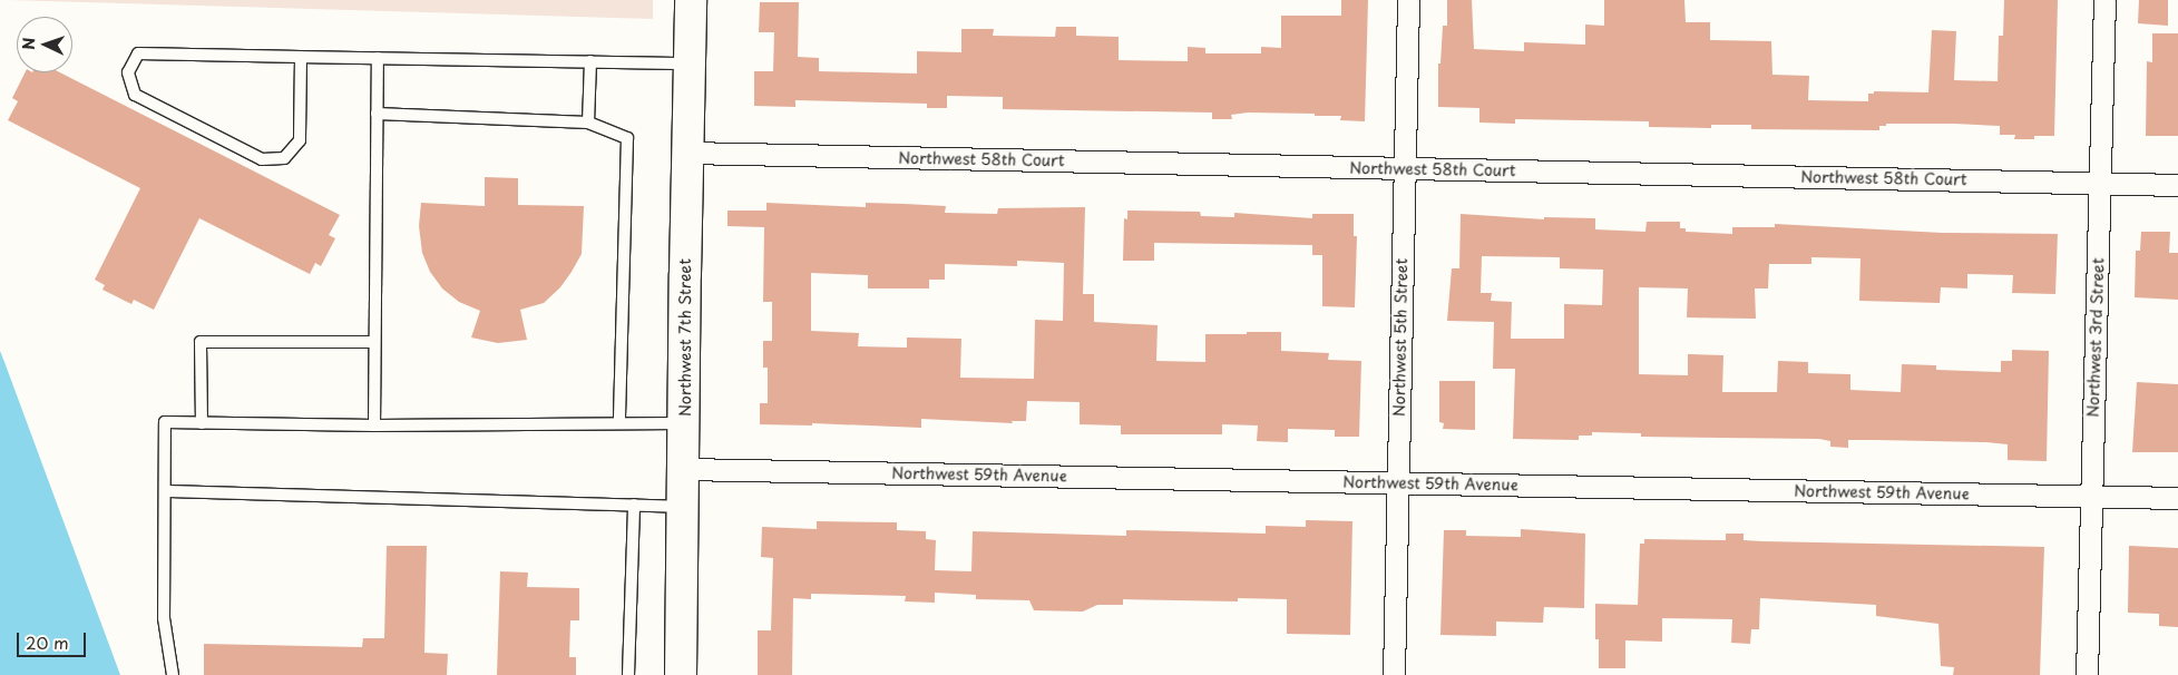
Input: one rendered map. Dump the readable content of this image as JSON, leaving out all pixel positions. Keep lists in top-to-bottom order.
{
  "streets": {
    "main road": ["Northwest 7th Street"],
    "street": [
      "Northwest 58th Court",
      "Northwest 5th Street",
      "Northwest 3rd Street",
      "Northwest 59th Avenue"
    ]
  },
  "crossings": [
    ["Northwest 58th Court", "Northwest 7th Street"],
    ["Northwest 58th Court", "Northwest 5th Street"],
    ["Northwest 58th Court", "Northwest 3rd Street"],
    ["Northwest 7th Street", "Northwest 59th Avenue"],
    ["Northwest 5th Street", "Northwest 59th Avenue"],
    ["Northwest 3rd Street", "Northwest 59th Avenue"]
  ],
  "scale_bar": "20 m",
  "north": "left"
}
